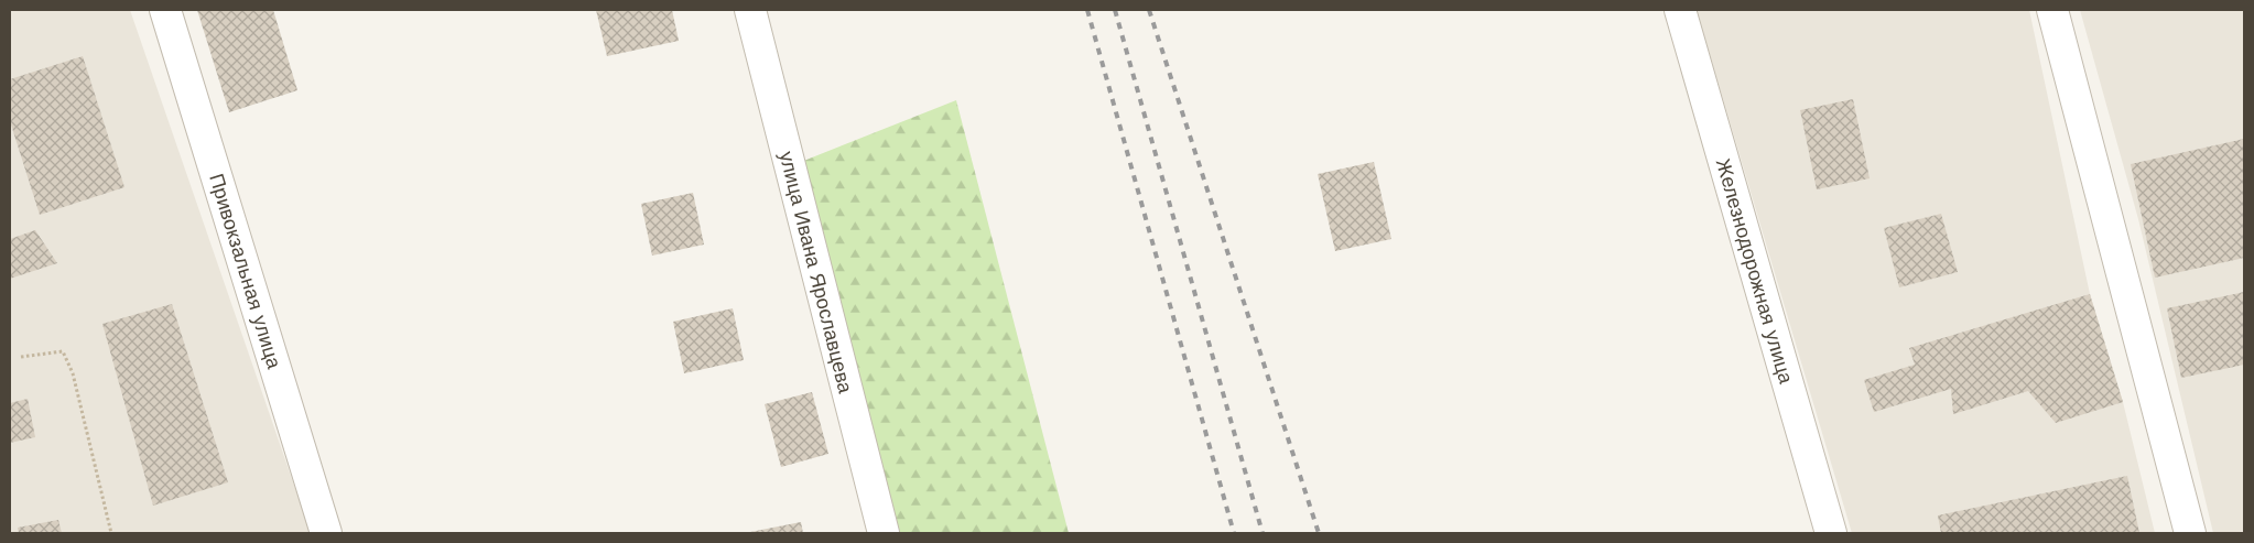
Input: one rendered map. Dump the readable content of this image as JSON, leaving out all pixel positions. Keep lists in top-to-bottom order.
{
  "streets": {
    "street": ["Привокзальная улица", "Железнодорожная улица", "улица Ивана Ярославцева"]
  }
}
